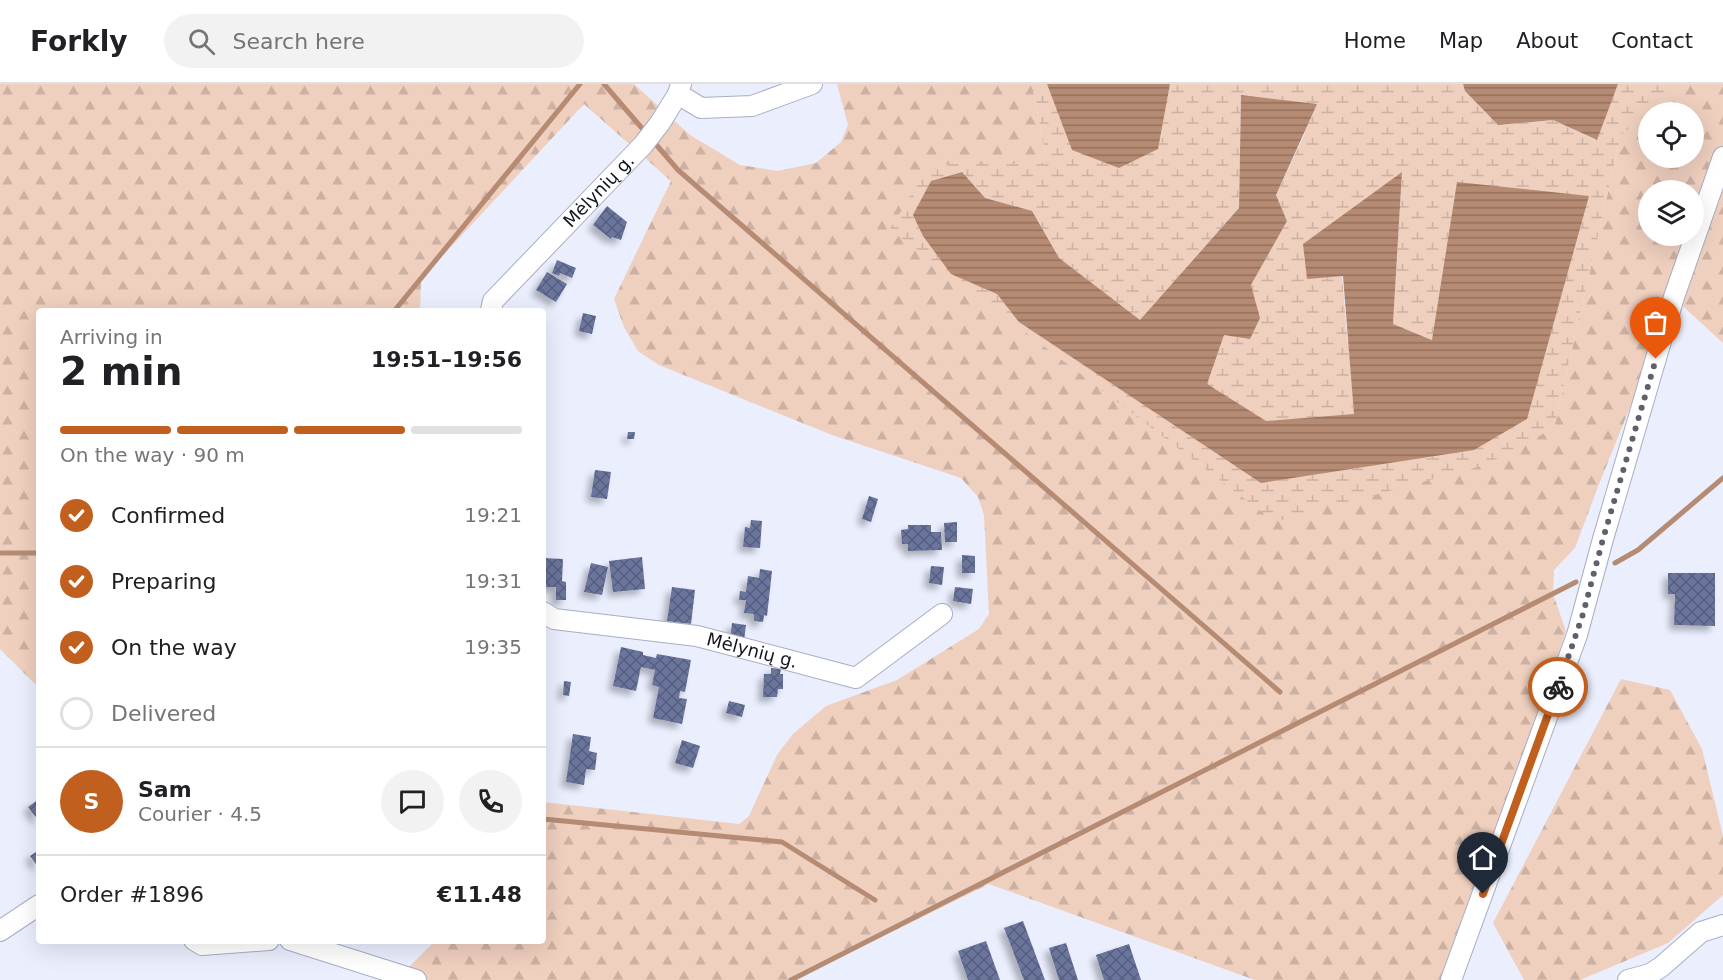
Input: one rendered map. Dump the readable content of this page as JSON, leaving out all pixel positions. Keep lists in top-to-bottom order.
{
  "streets": {
    "street": ["Mėlynių g."]
  },
  "page": {
    "header": "Forkly",
    "search": "Search here",
    "nav": [
      "Home",
      "Map",
      "About",
      "Contact"
    ],
    "heading": ["2 min", "Arriving in", "19:51–19:56"],
    "panel": [
      "Sam",
      "Courier · 4.5",
      "Order #1896",
      "€11.48"
    ],
    "bar": "On the way · 90 m",
    "list": [
      ["Confirmed", "19:21"],
      ["Preparing", "19:31"],
      ["On the way", "19:35"],
      "Delivered"
    ],
    "round": "S"
  }
}
